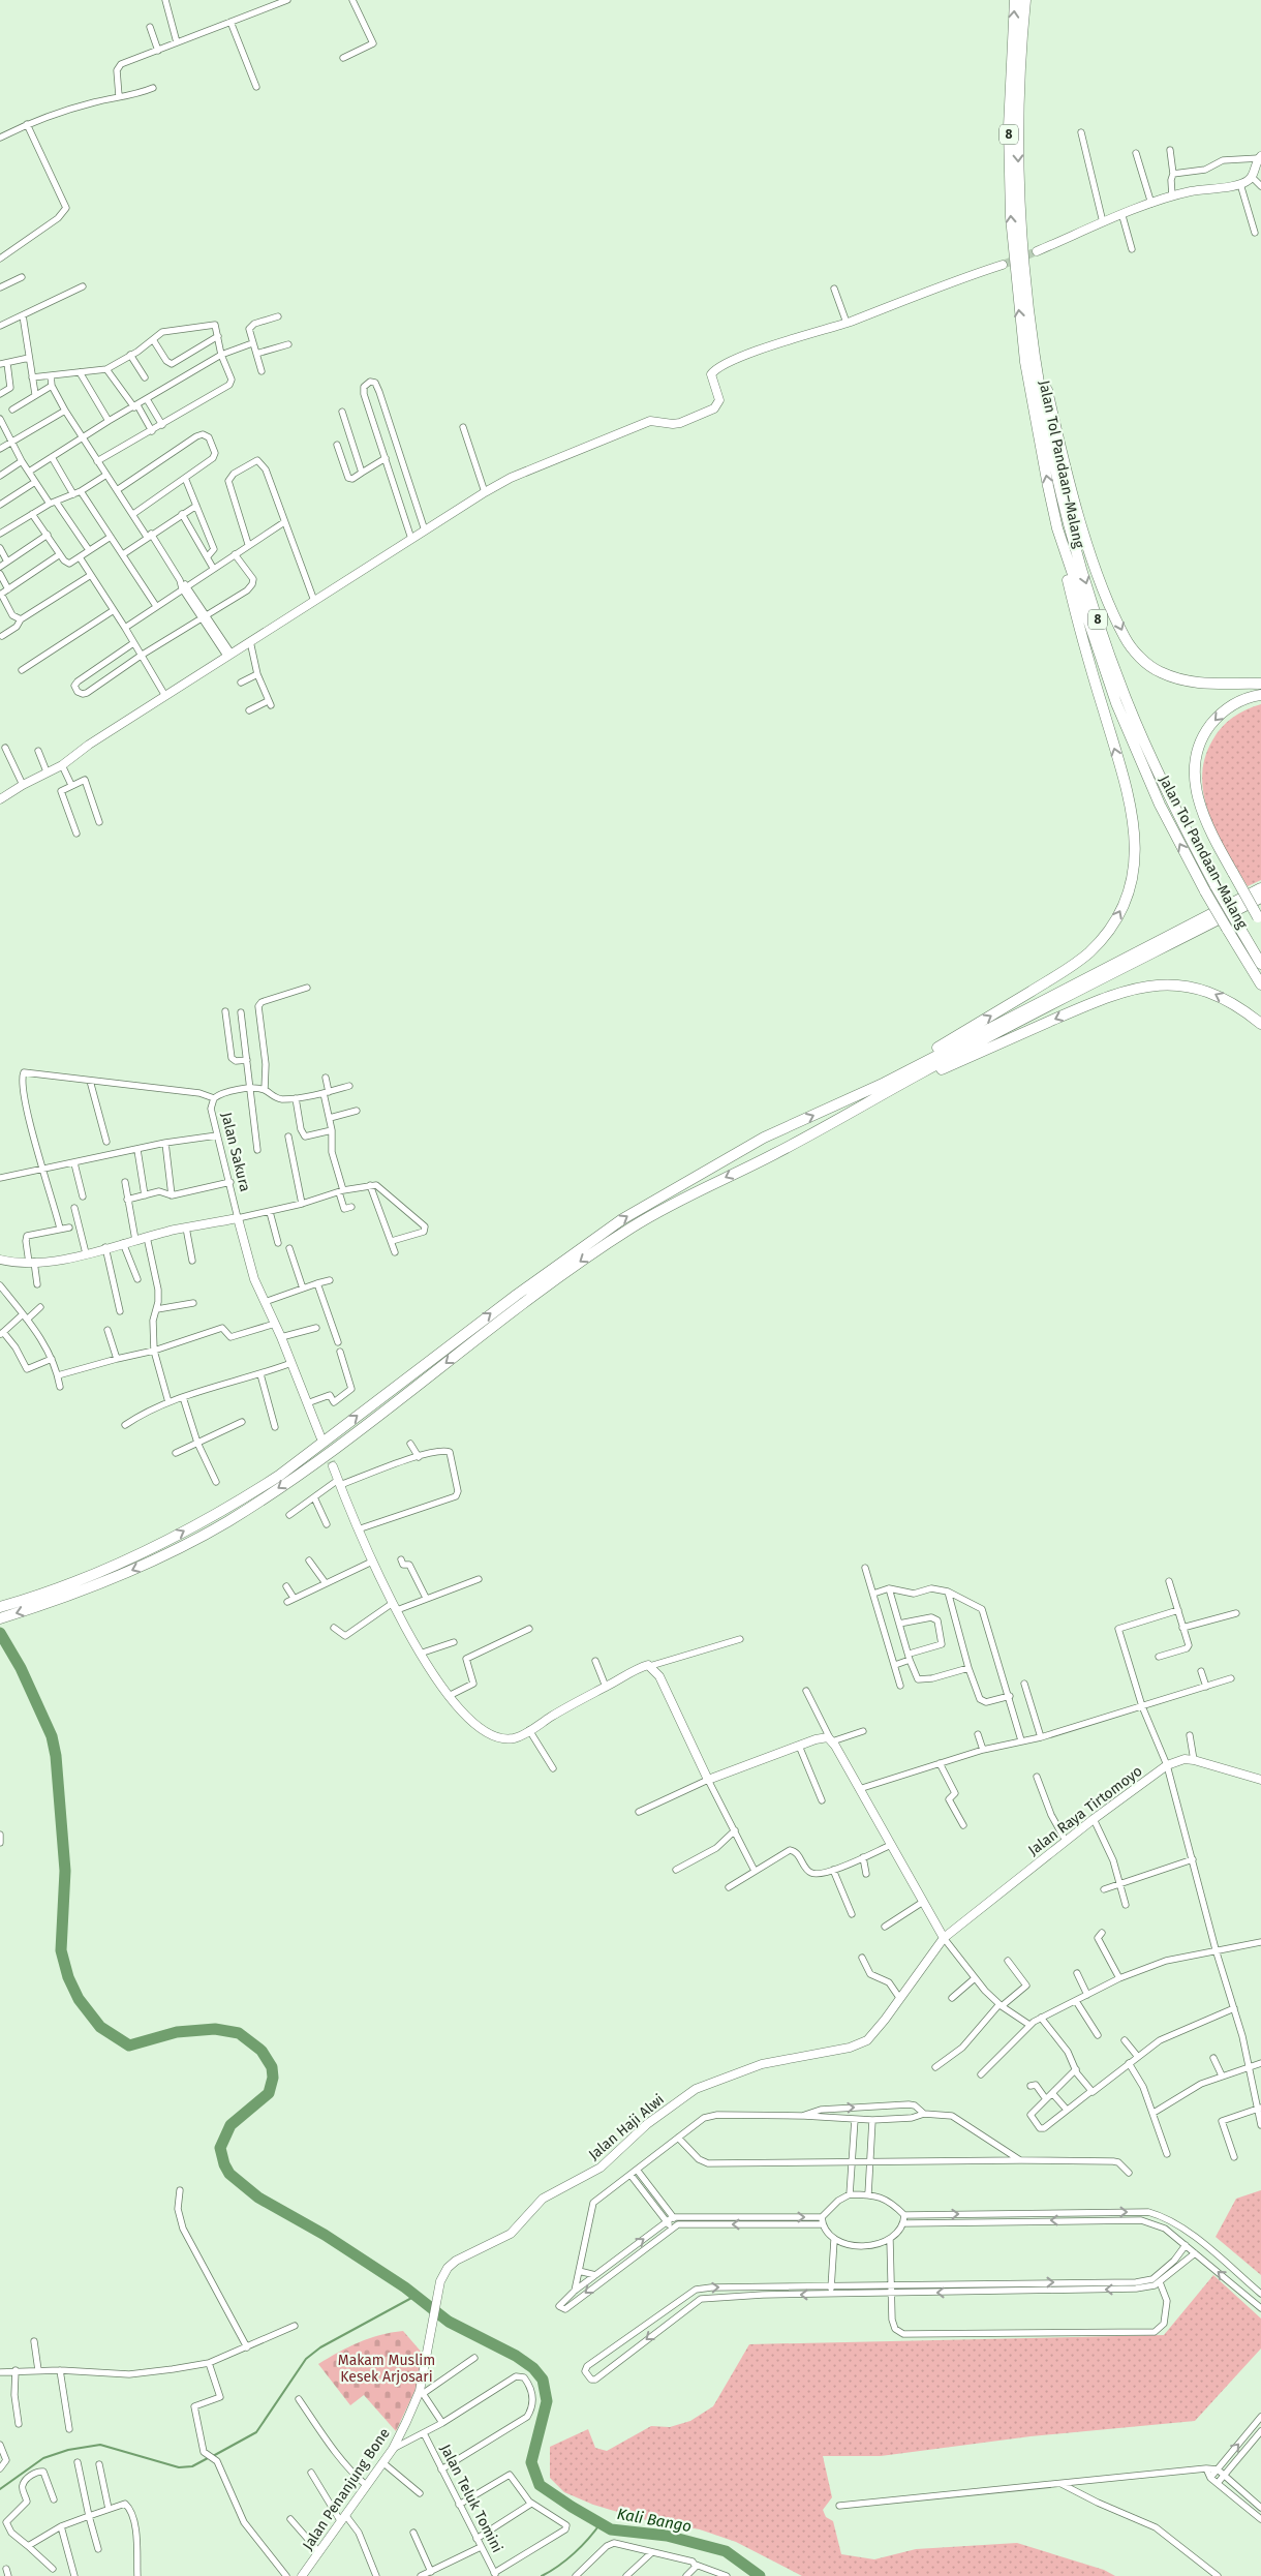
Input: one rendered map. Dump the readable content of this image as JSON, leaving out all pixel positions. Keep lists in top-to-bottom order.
{
  "streets": {
    "highway": ["8", "Jalan Tol Pandaan–Malang"],
    "street": [
      "Jalan Sakura",
      "Jalan Raya Tirtomoyo",
      "Jalan Haji Alwi",
      "Jalan Penanjung Bone",
      "Jalan Teluk Tomini"
    ]
  },
  "crossings": [
    ["Jalan Raya Tirtomoyo", "Jalan Haji Alwi"],
    ["Jalan Haji Alwi", "Jalan Penanjung Bone"]
  ],
  "water": ["Kali Bango"],
  "parks": ["Makam Muslim Kesek Arjosari"]
}
